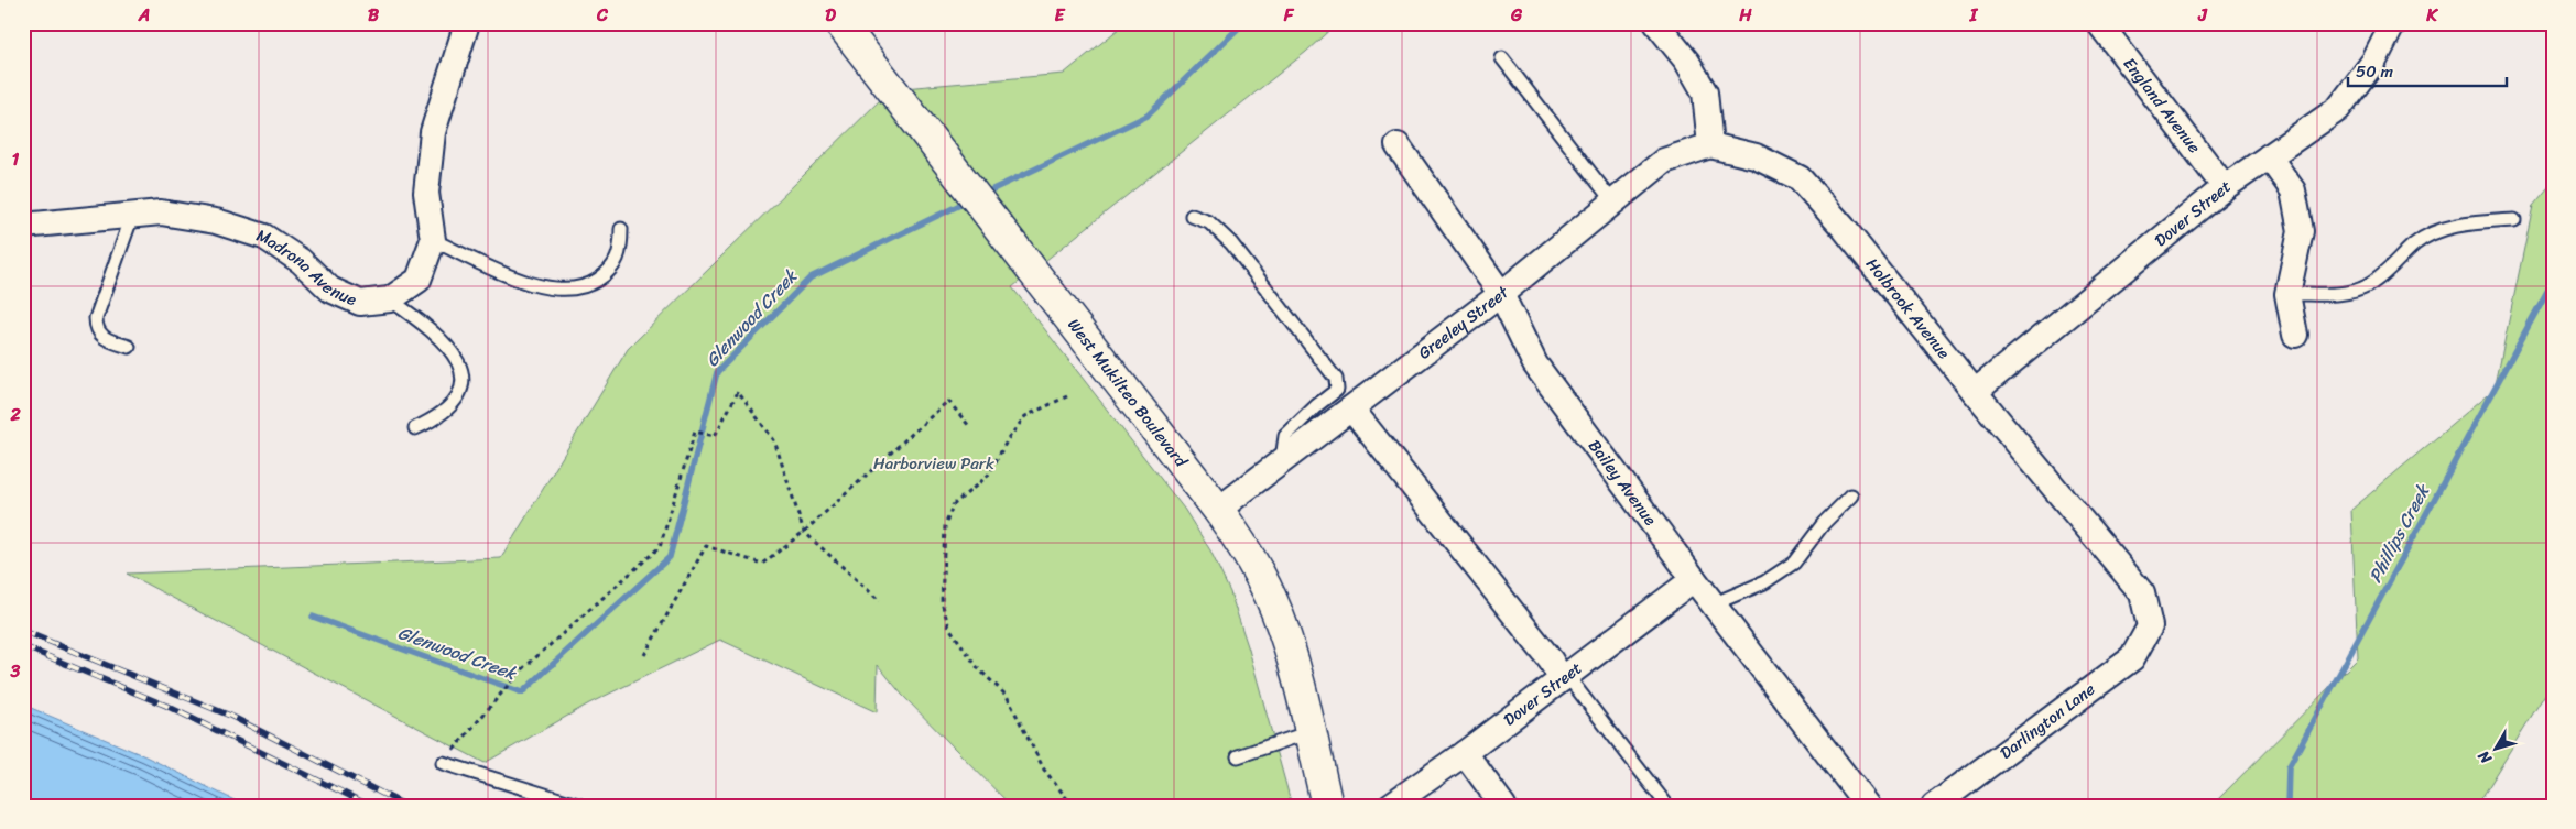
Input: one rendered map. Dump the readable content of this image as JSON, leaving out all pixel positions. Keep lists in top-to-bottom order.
{
  "streets": {
    "main road": ["West Mukilteo Boulevard"],
    "street": [
      "England Avenue",
      "Dover Street",
      "Madrona Avenue",
      "Holbrook Avenue",
      "Greeley Street",
      "Bailey Avenue",
      "Darlington Lane"
    ]
  },
  "crossings": [
    ["England Avenue", "Dover Street"],
    ["Dover Street", "Holbrook Avenue"],
    ["Dover Street", "Bailey Avenue"],
    ["Holbrook Avenue", "Greeley Street"],
    ["Holbrook Avenue", "Darlington Lane"],
    ["Greeley Street", "West Mukilteo Boulevard"],
    ["Greeley Street", "Bailey Avenue"]
  ],
  "water": ["Glenwood Creek", "Phillips Creek"],
  "parks": ["Harborview Park"],
  "scale_bar": "50 m",
  "north": "bottom left",
  "grid": {
    "columns": [
      "A",
      "B",
      "C",
      "D",
      "E",
      "F",
      "G",
      "H",
      "I",
      "J",
      "K"
    ],
    "rows": ["1", "2", "3"]
  }
}
